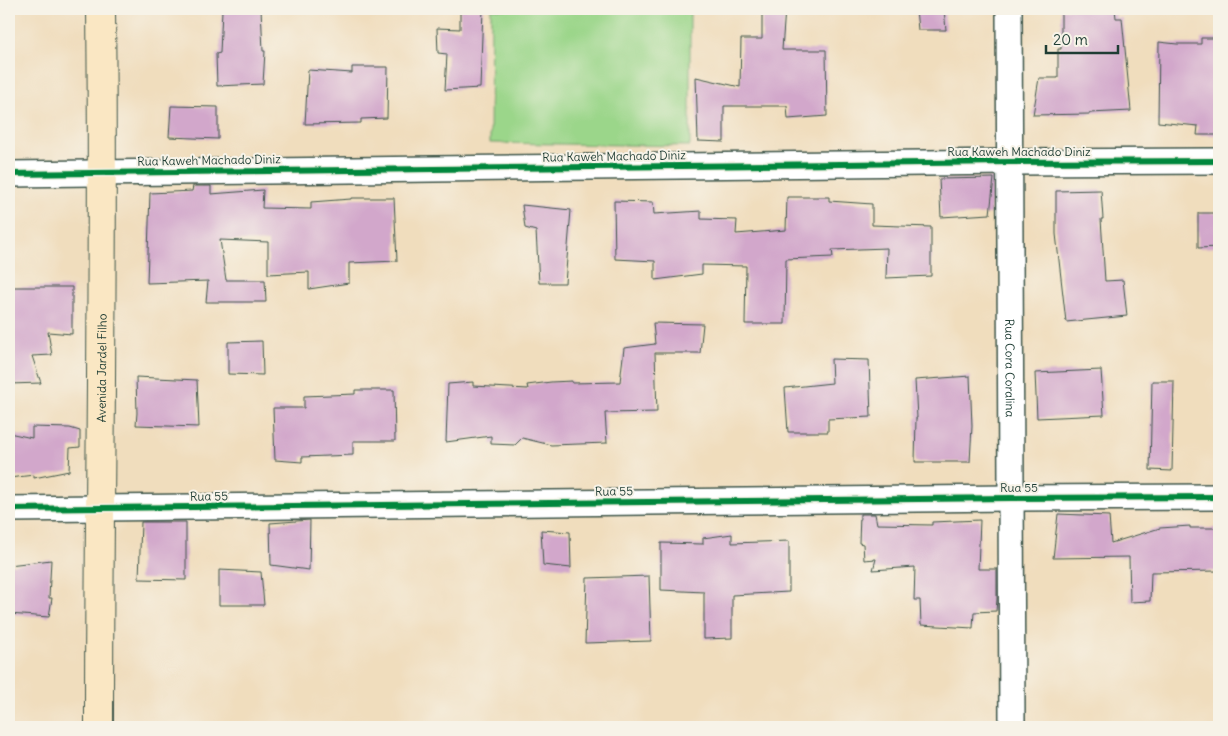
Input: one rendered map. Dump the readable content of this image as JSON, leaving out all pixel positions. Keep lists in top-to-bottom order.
{
  "streets": {
    "main road": ["Avenida Jardel Filho"],
    "street": ["Rua Kaweh Machado Diniz", "Rua Cora Coralina", "Rua 55"]
  },
  "crossings": [
    ["Rua Kaweh Machado Diniz", "Avenida Jardel Filho"],
    ["Rua Kaweh Machado Diniz", "Rua Cora Coralina"],
    ["Avenida Jardel Filho", "Rua 55"],
    ["Rua Cora Coralina", "Rua 55"]
  ],
  "scale_bar": "20 m"
}
